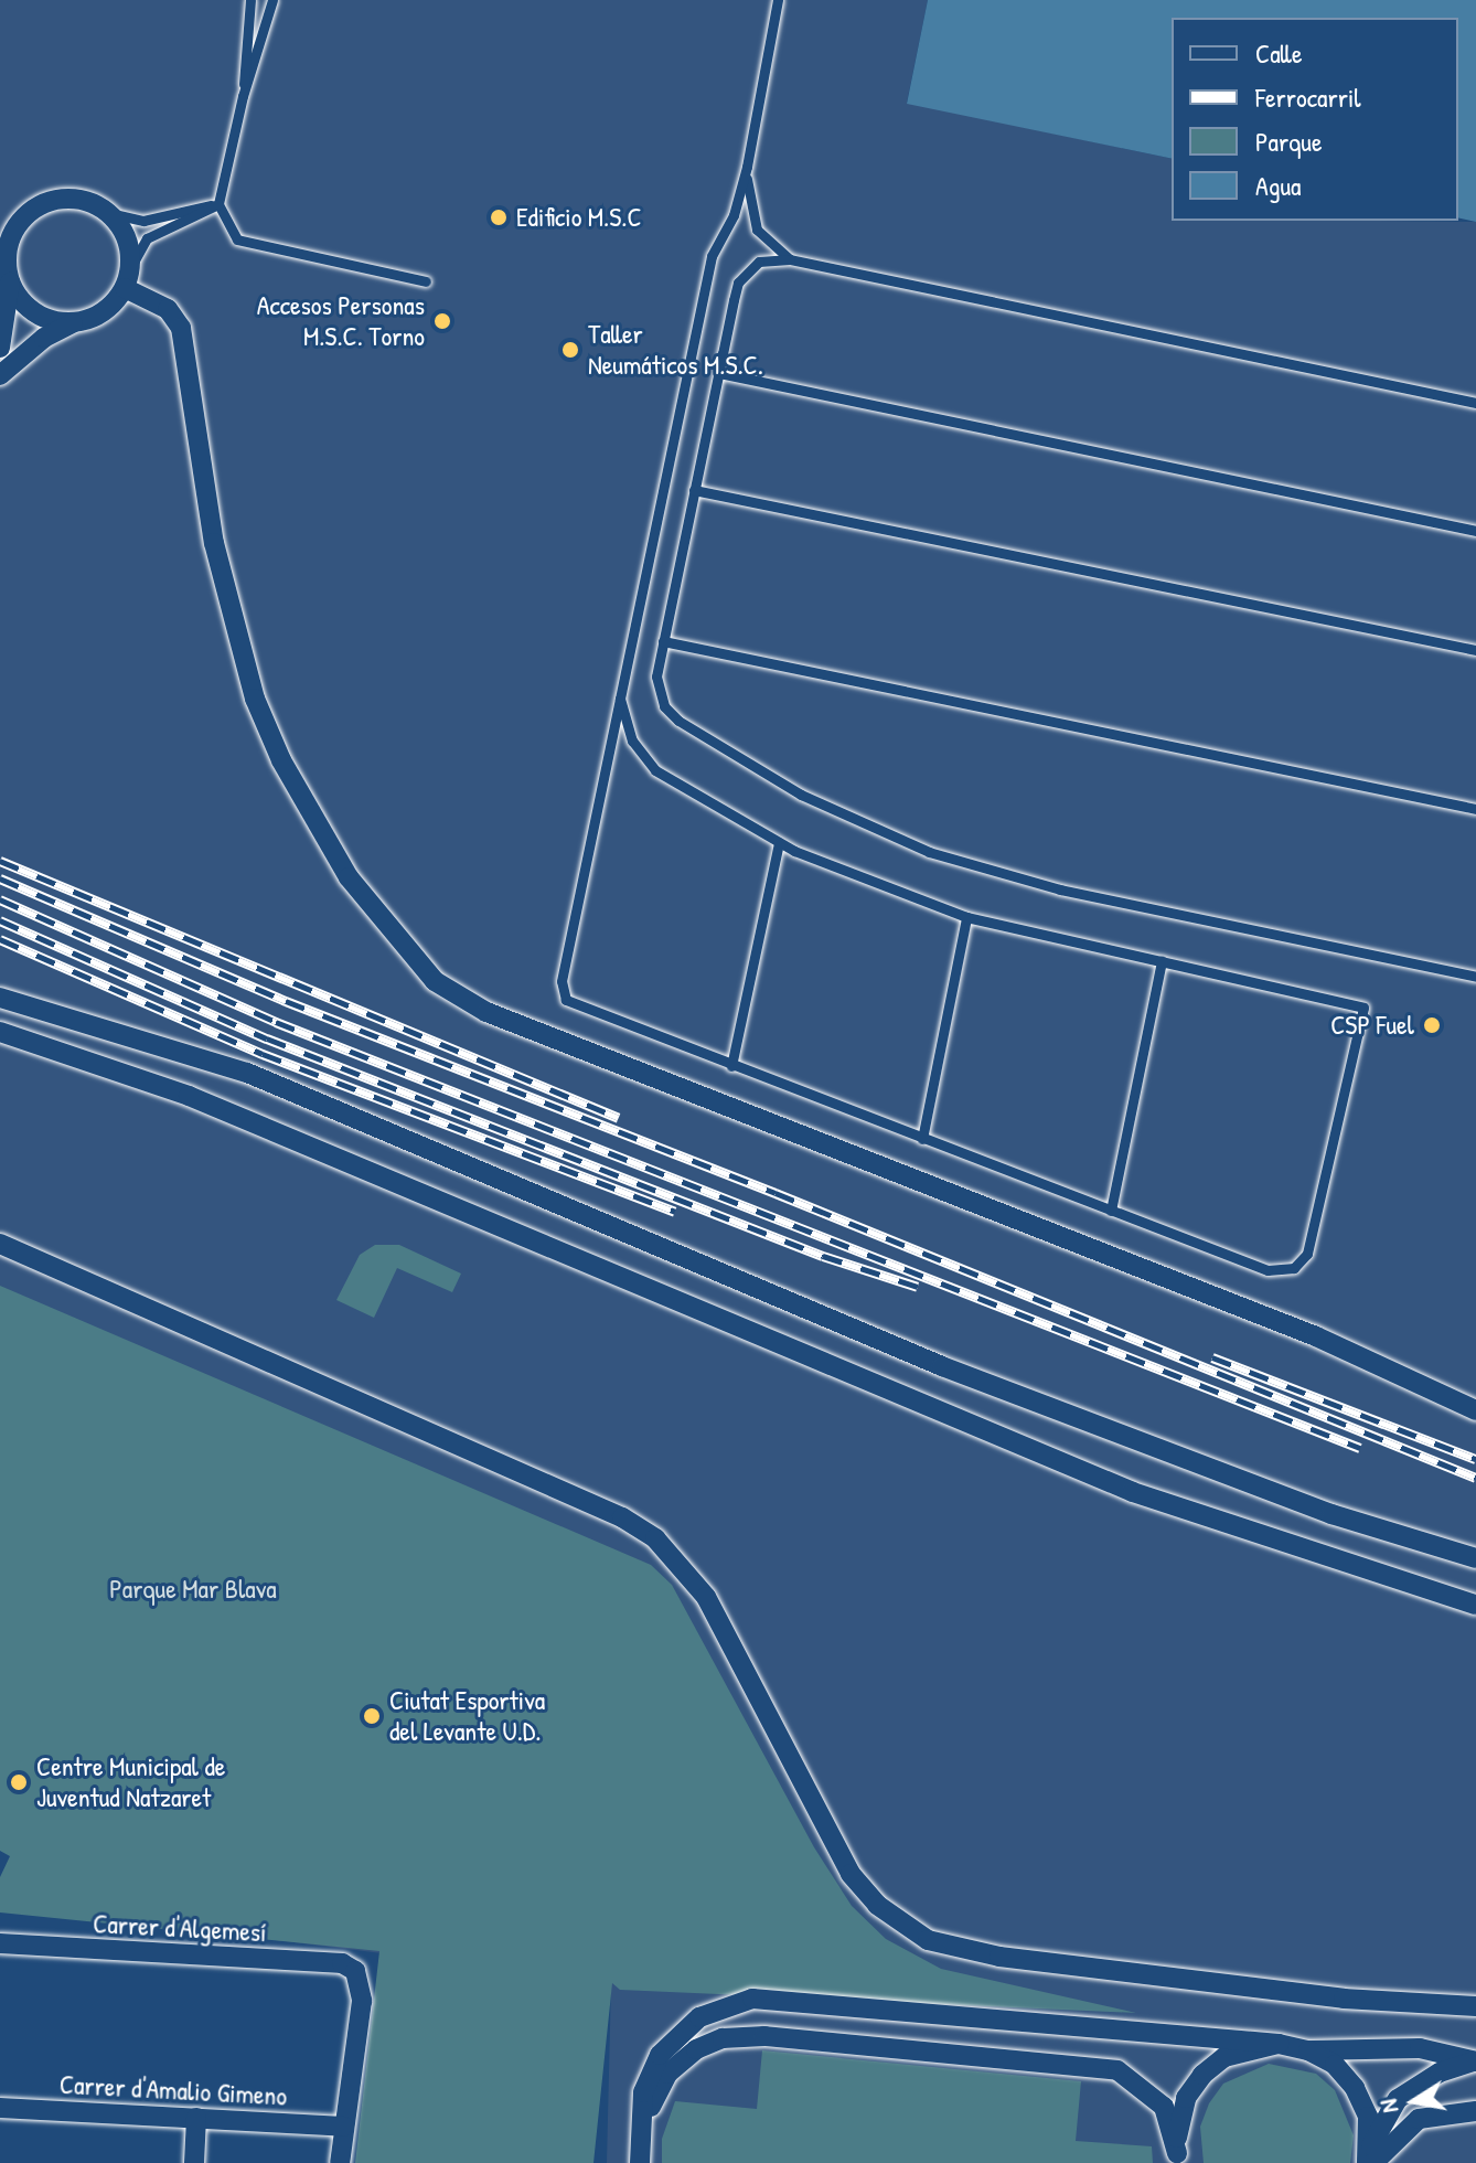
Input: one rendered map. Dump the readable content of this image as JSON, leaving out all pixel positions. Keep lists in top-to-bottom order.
{
  "streets": {
    "street": ["Carrer d'Algemesí", "Carrer d'Amalio Gimeno"]
  },
  "crossings": [
    ["Carrer d'Algemesí", "Carrer d'Amalio Gimeno"]
  ],
  "parks": ["Parque Mar Blava"],
  "places": [
    "Edificio M.S.C",
    "Accesos Personas M.S.C. Torno",
    "Taller Neumáticos M.S.C.",
    "CSP Fuel",
    "Ciutat Esportiva del Levante U.D.",
    "Centre Municipal de Juventud Natzaret"
  ],
  "legend": [
    "Calle",
    "Ferrocarril",
    "Parque",
    "Agua"
  ],
  "north": "left"
}
